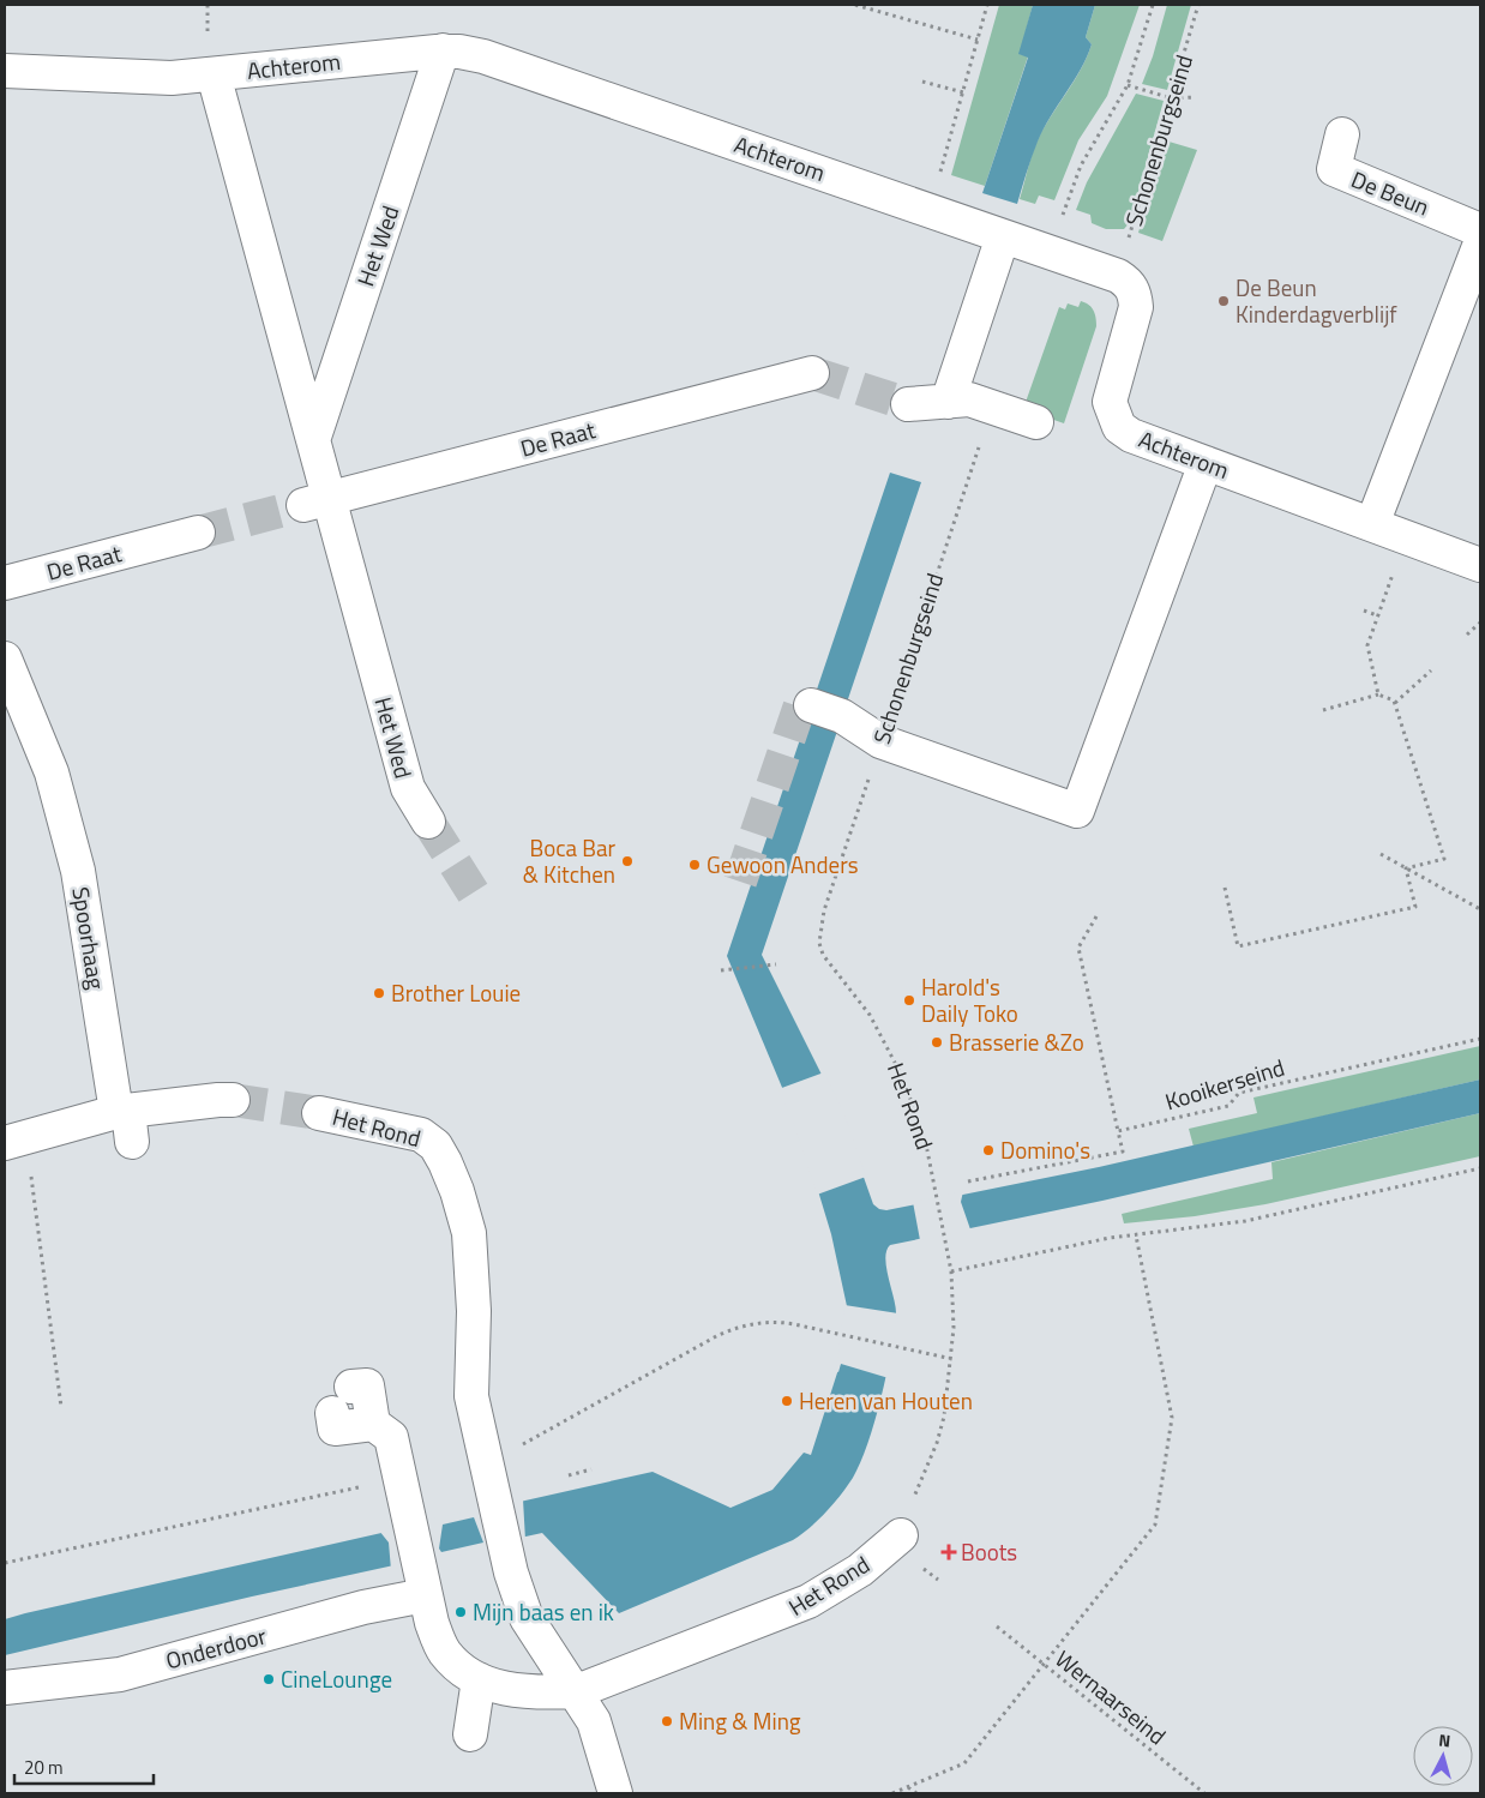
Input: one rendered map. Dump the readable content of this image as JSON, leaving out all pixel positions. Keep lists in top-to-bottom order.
{
  "streets": {
    "street": [
      "Achterom",
      "De Beun",
      "Het Wed",
      "De Raat",
      "Spoorhaag",
      "Het Rond",
      "Onderdoor"
    ],
    "path": ["Schonenburgseind", "Kooikerseind", "Wernaarseind"]
  },
  "crossings": [
    ["Achterom", "Schonenburgseind"],
    ["Achterom", "Het Wed"],
    ["Schonenburgseind", "Het Rond"],
    ["Het Wed", "De Raat"],
    ["Het Rond", "Onderdoor"]
  ],
  "places": {
    "other": [
      "De Beun Kinderdagverblijf",
      "Boca Bar & Kitchen",
      "Gewoon Anders",
      "Brother Louie",
      "Harold's Daily Toko",
      "Brasserie &Zo",
      "Domino's",
      "Heren van Houten",
      "Mijn baas en ik",
      "CineLounge",
      "Ming & Ming"
    ],
    "health": ["Boots"]
  },
  "scale_bar": "20 m",
  "north": "top"
}
